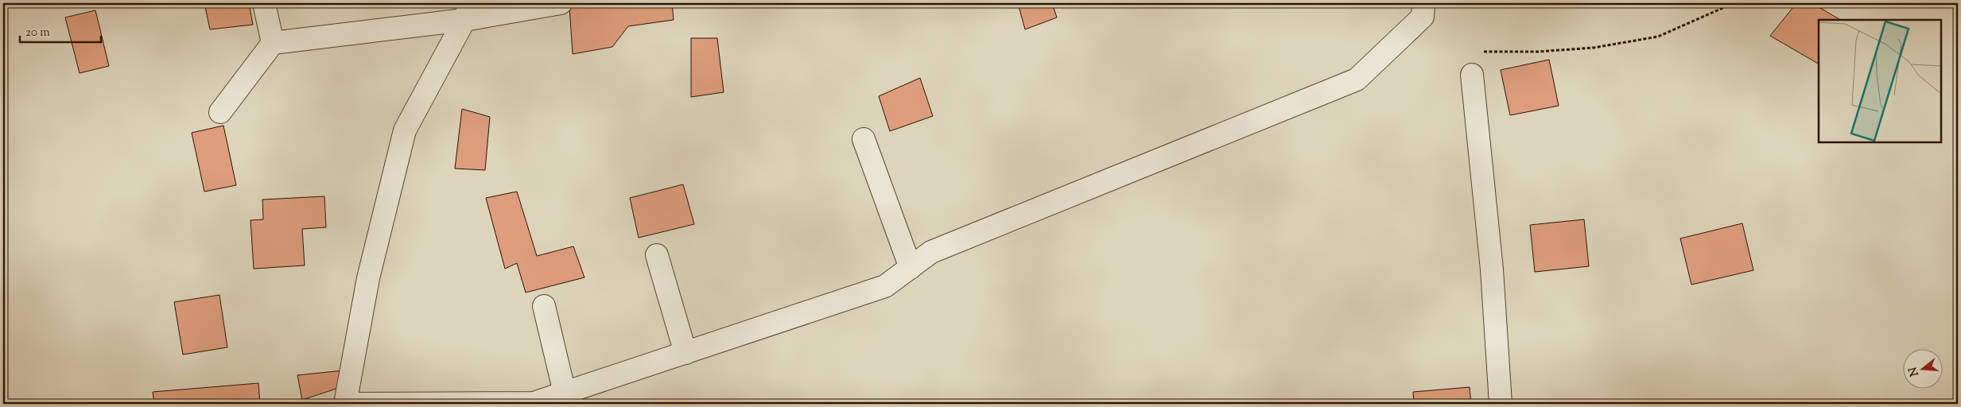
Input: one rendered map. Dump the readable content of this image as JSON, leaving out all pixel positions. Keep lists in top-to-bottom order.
{
  "scale_bar": "20 m",
  "north": "left"
}
